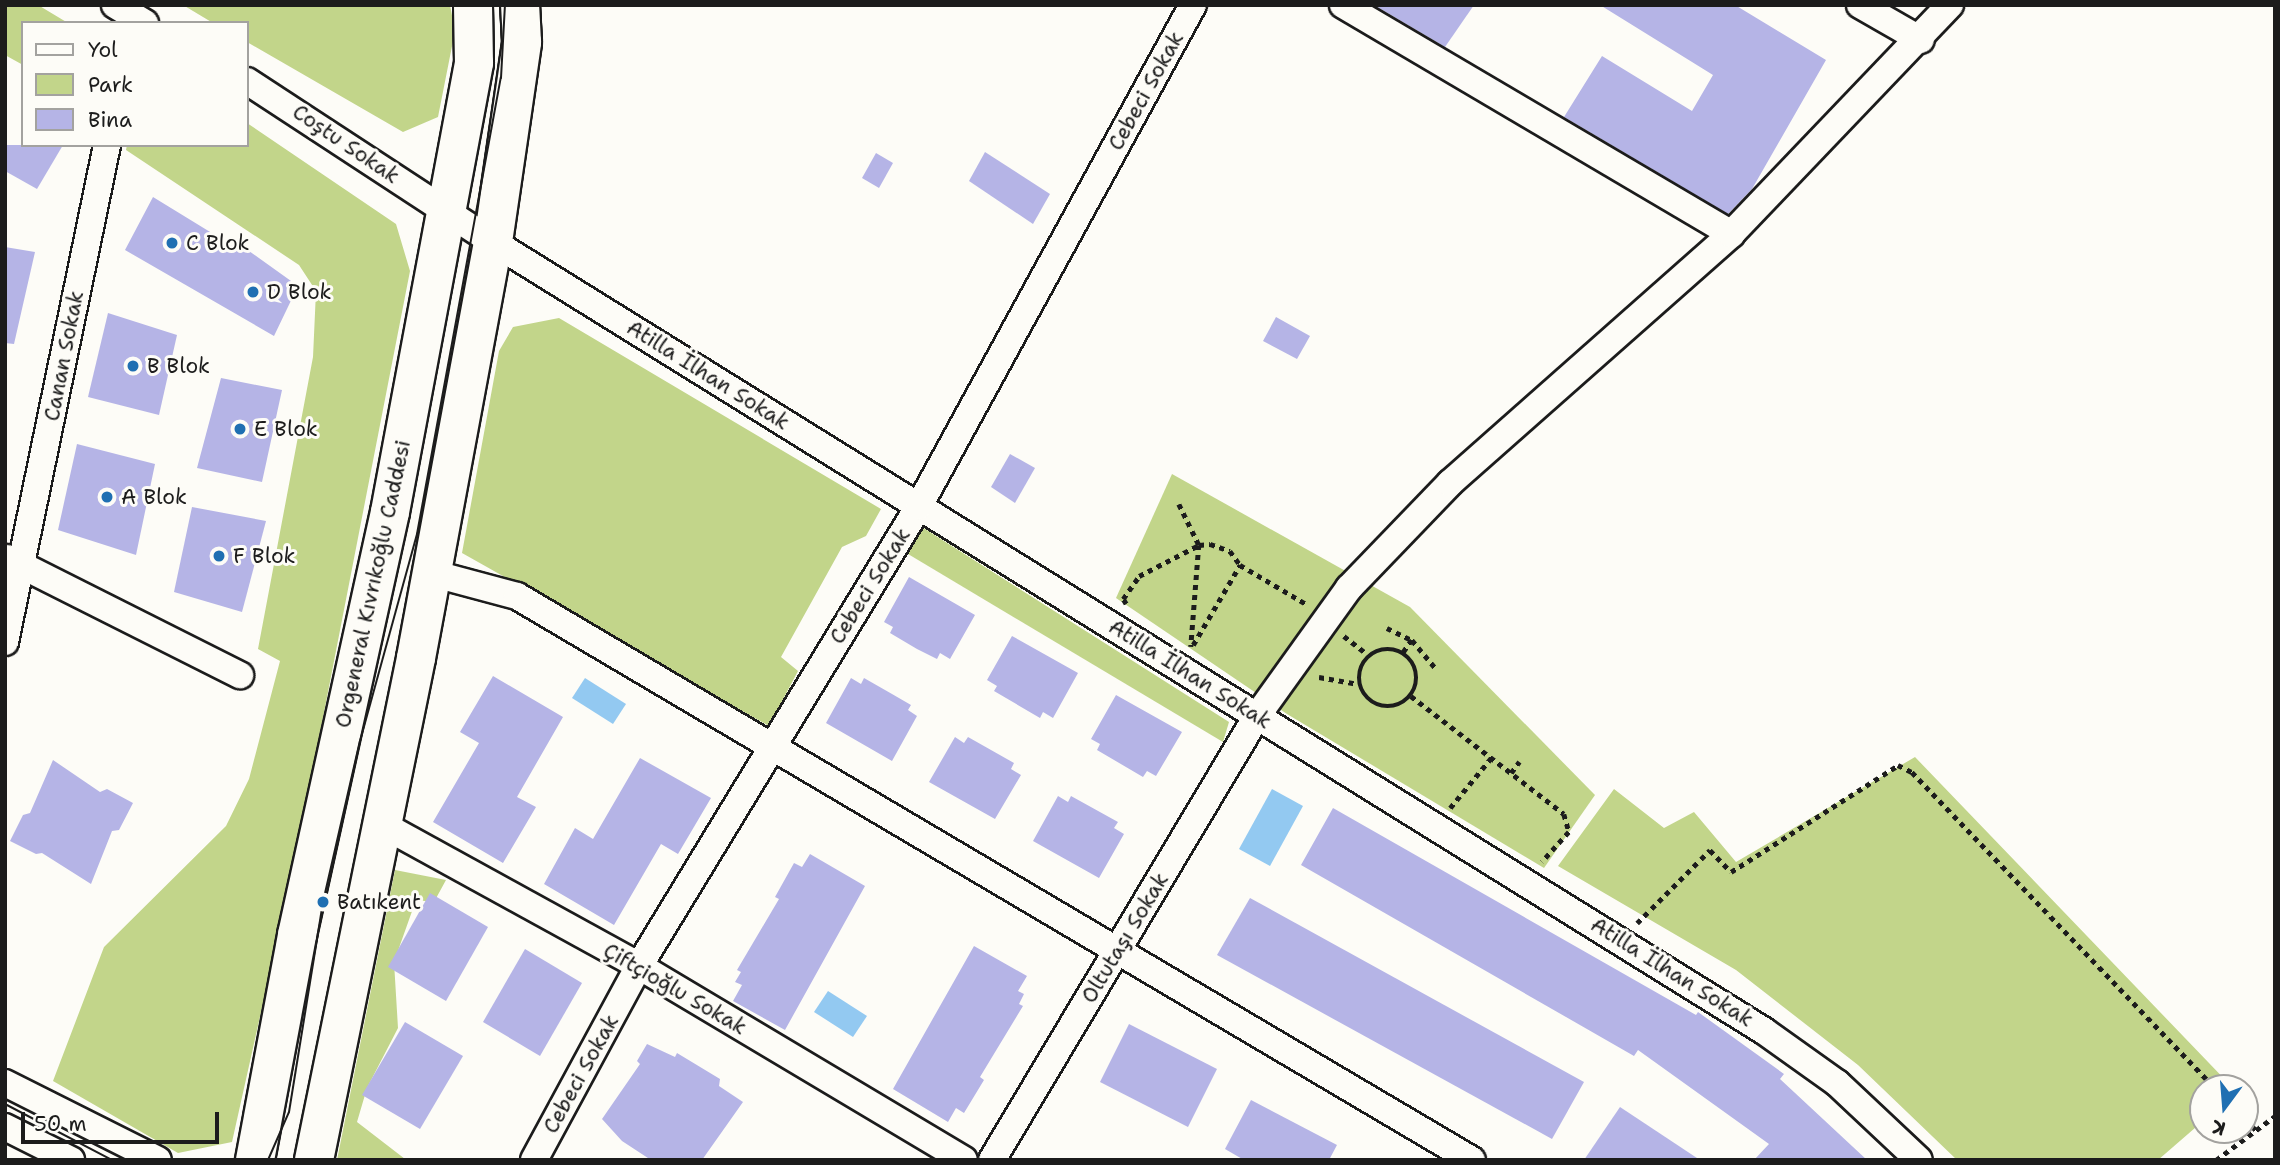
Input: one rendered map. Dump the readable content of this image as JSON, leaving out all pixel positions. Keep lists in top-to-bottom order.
{
  "streets": {
    "main road": ["Orgeneral Kıvrıkoğlu Caddesi"],
    "street": [
      "Cebeci Sokak",
      "Coştu Sokak",
      "Canan Sokak",
      "Atilla İlhan Sokak",
      "Oltutaşı Sokak",
      "Çiftçioğlu Sokak"
    ]
  },
  "crossings": [
    ["Cebeci Sokak", "Atilla İlhan Sokak"],
    ["Cebeci Sokak", "Çiftçioğlu Sokak"],
    ["Coştu Sokak", "Atilla İlhan Sokak"],
    ["Coştu Sokak", "Orgeneral Kıvrıkoğlu Caddesi"],
    ["Atilla İlhan Sokak", "Orgeneral Kıvrıkoğlu Caddesi"],
    ["Atilla İlhan Sokak", "Oltutaşı Sokak"]
  ],
  "places": [
    "C Blok",
    "D Blok",
    "B Blok",
    "E Blok",
    "A Blok",
    "F Blok",
    "Batıkent"
  ],
  "legend": ["Yol", "Park", "Bina"],
  "scale_bar": "50 m",
  "north": "bottom"
}
